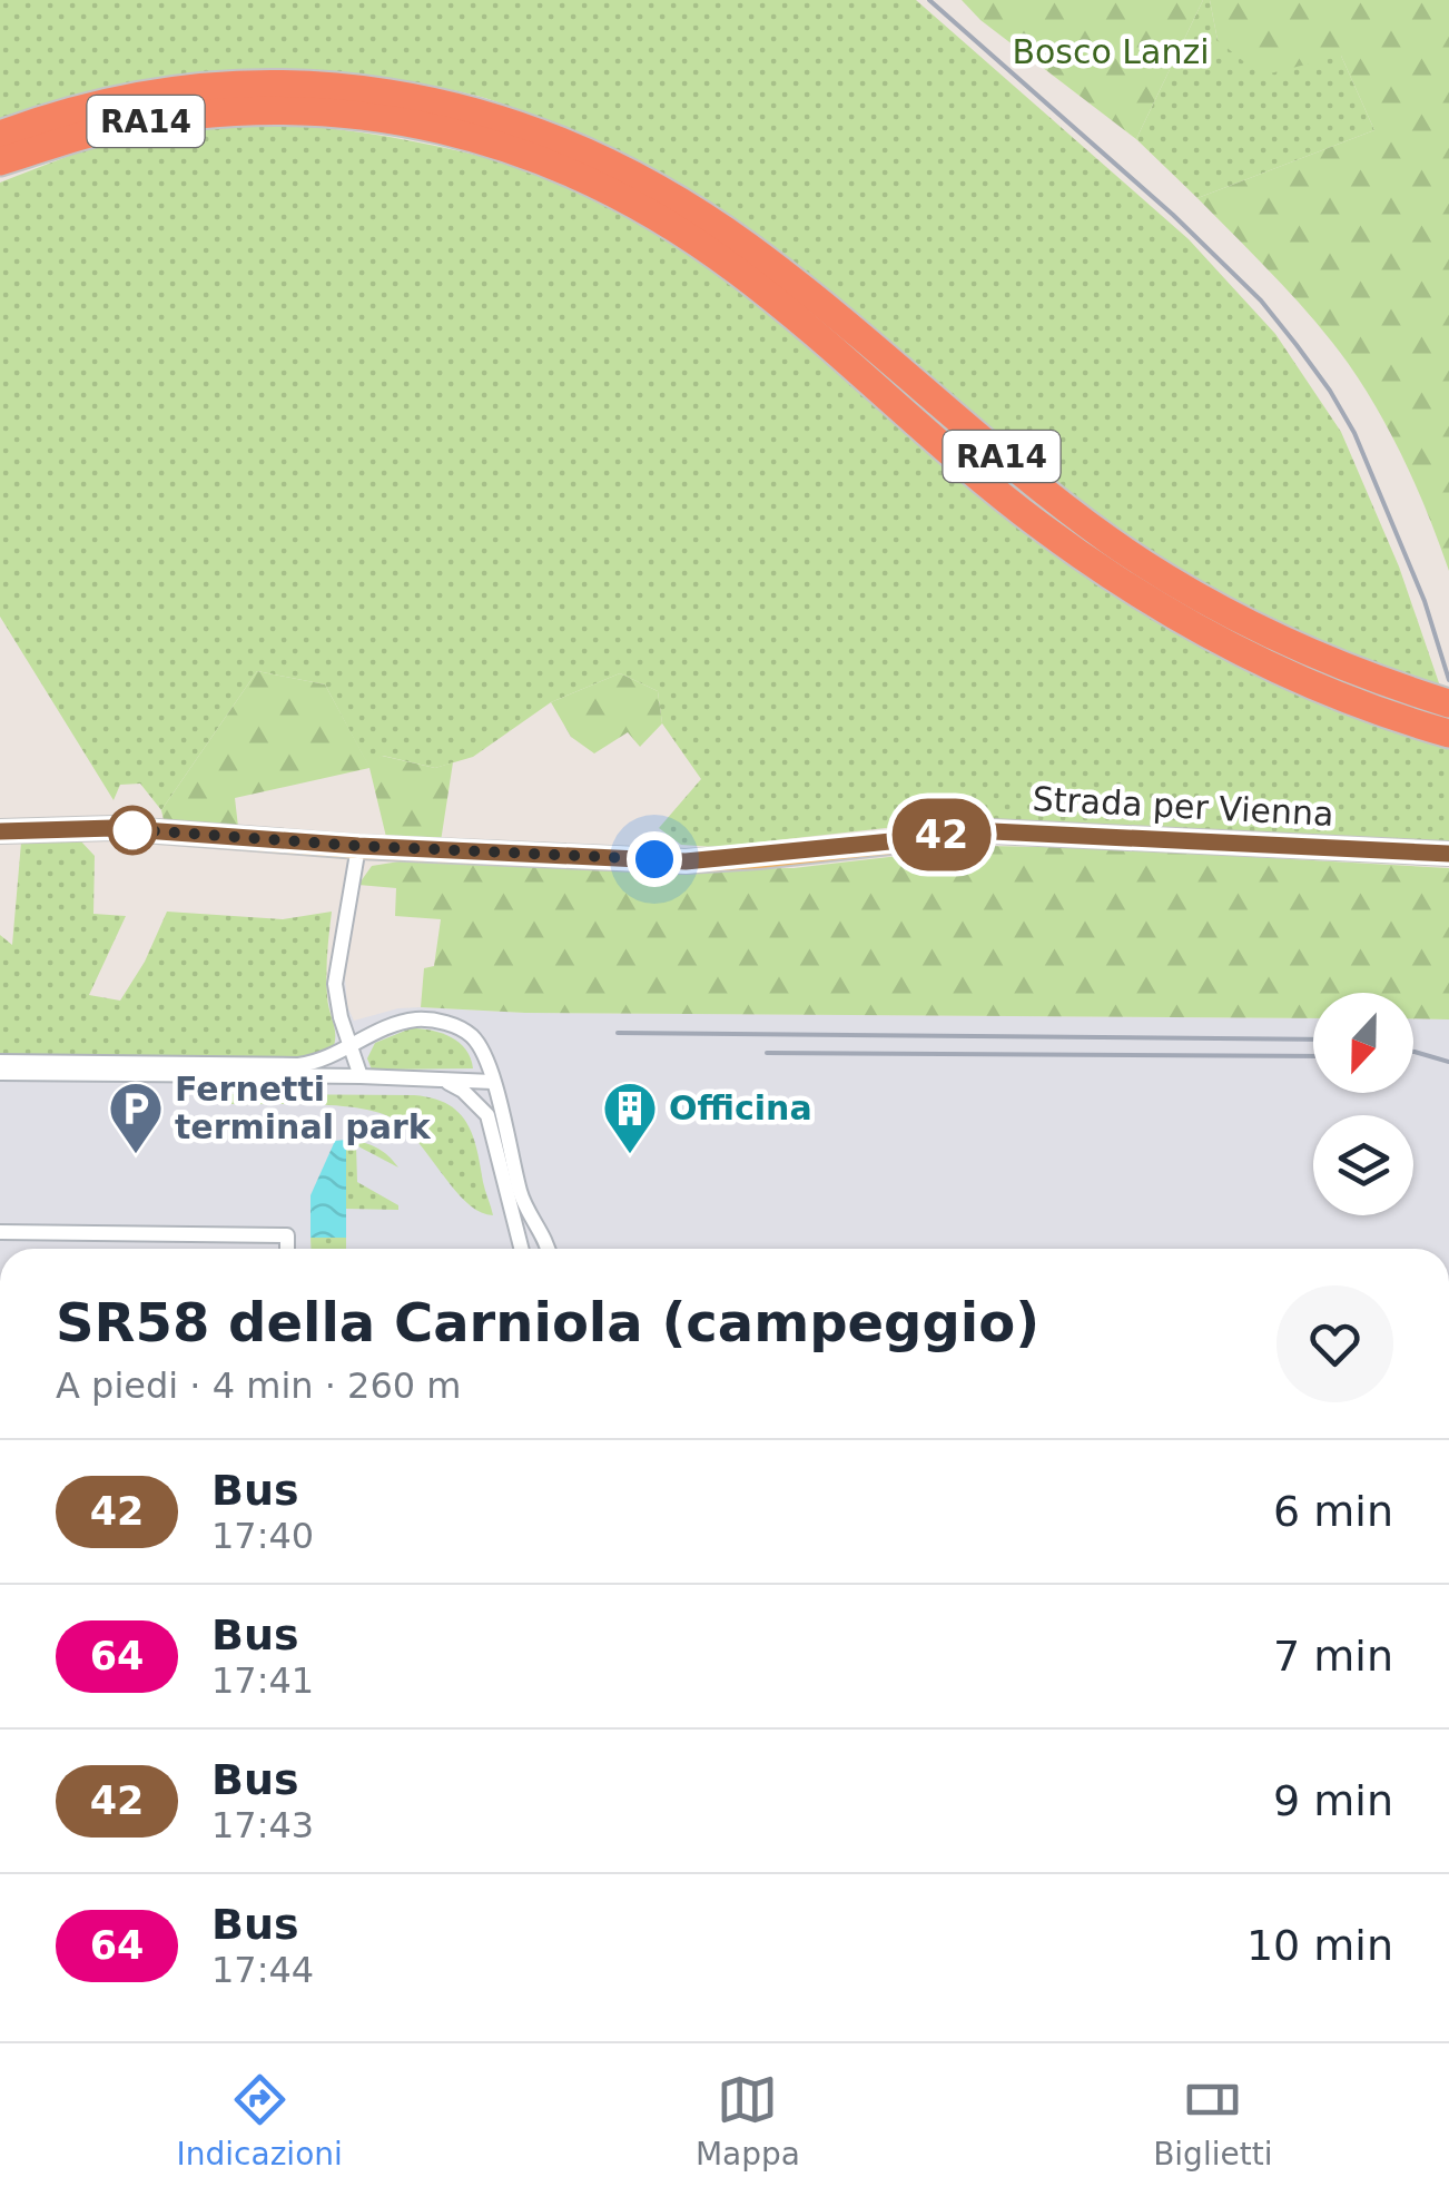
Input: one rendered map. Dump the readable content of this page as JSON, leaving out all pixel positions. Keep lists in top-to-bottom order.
{
  "streets": {
    "highway": ["RA14"],
    "main road": ["Strada per Vienna"]
  },
  "parks": ["Bosco Lanzi"],
  "places": {
    "parking": ["Fernetti terminal park"],
    "building": ["Officina"]
  },
  "lines": ["bus line 42"],
  "north": "bottom",
  "page": {
    "on_map": "42",
    "heading": ["SR58 della Carniola (campeggio)", "A piedi · 4 min · 260 m"],
    "list": [
      {
        "mark": "42",
        "name": "Bus",
        "note": "17:40",
        "value": "6 min"
      },
      {
        "mark": "64",
        "name": "Bus",
        "note": "17:41",
        "value": "7 min"
      },
      {
        "mark": "42",
        "name": "Bus",
        "note": "17:43",
        "value": "9 min"
      },
      {
        "mark": "64",
        "name": "Bus",
        "note": "17:44",
        "value": "10 min"
      }
    ],
    "tabs": ["Indicazioni", "Mappa", "Biglietti"]
  }
}
